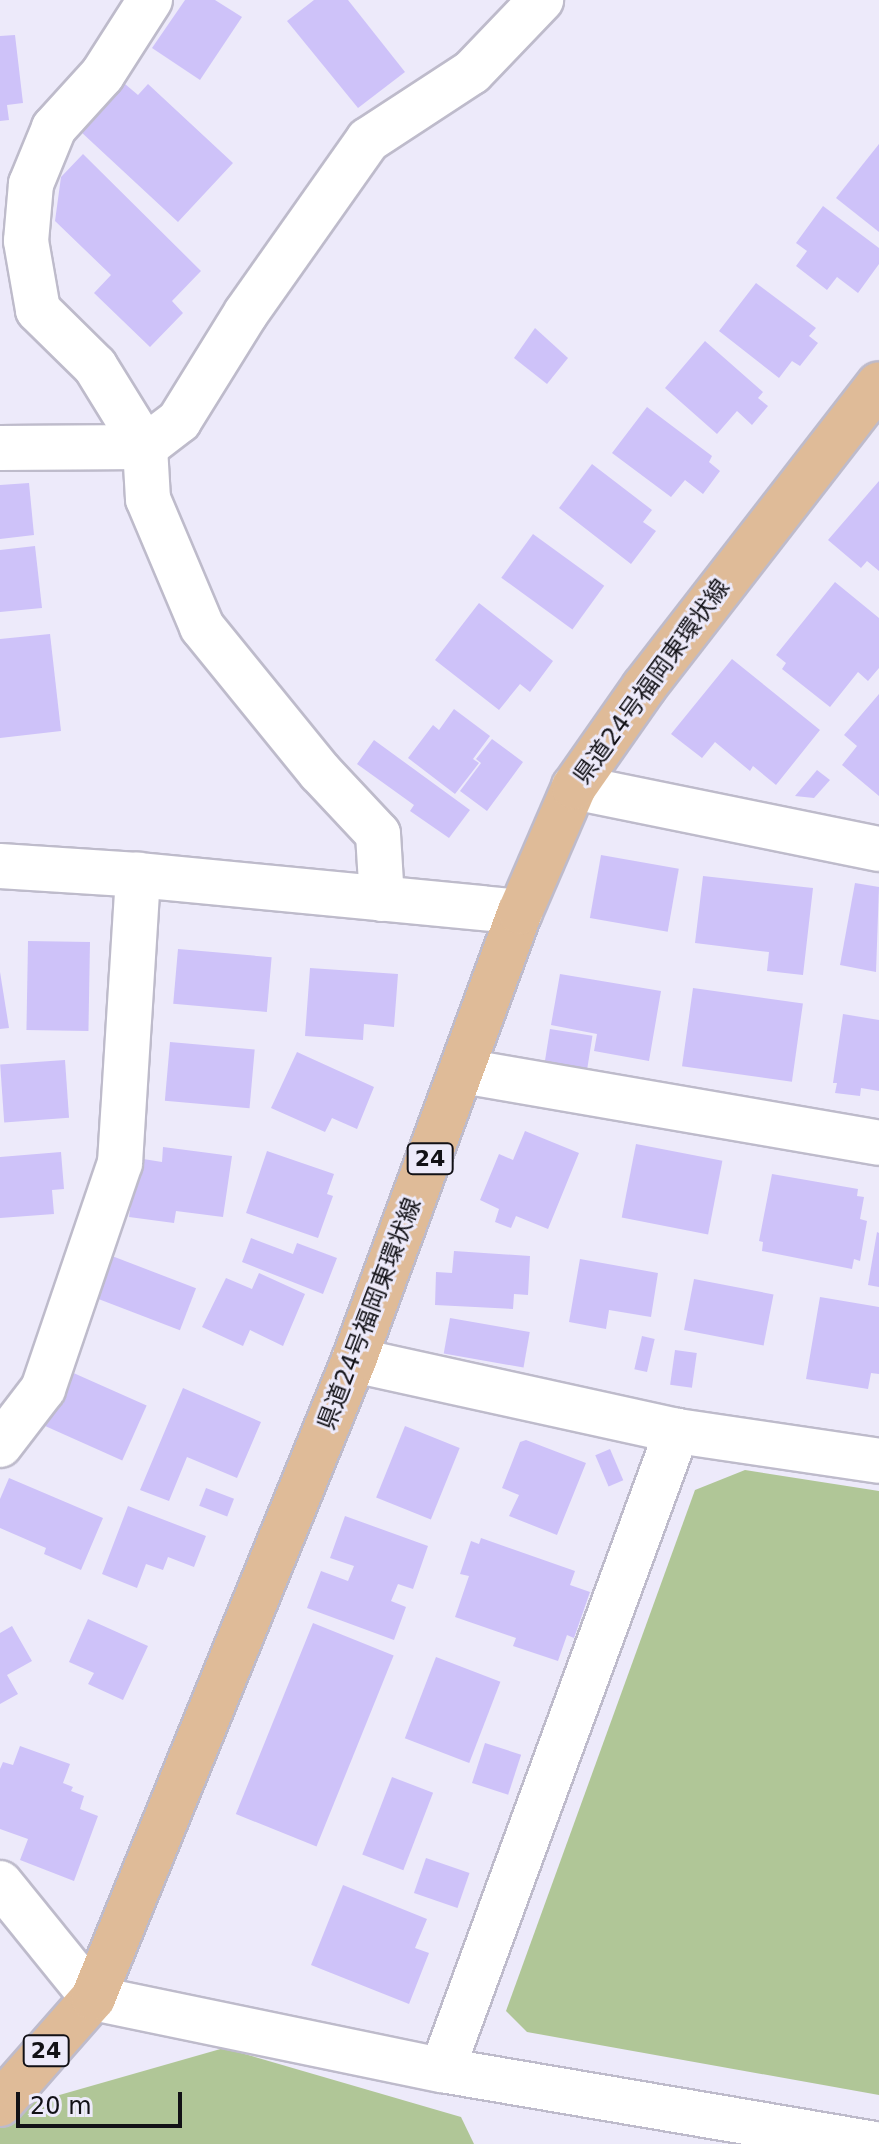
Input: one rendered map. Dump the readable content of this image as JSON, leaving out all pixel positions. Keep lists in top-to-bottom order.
{
  "streets": {
    "main road": ["県道24号福岡東環状線", "24"]
  },
  "scale_bar": "20 m"
}
